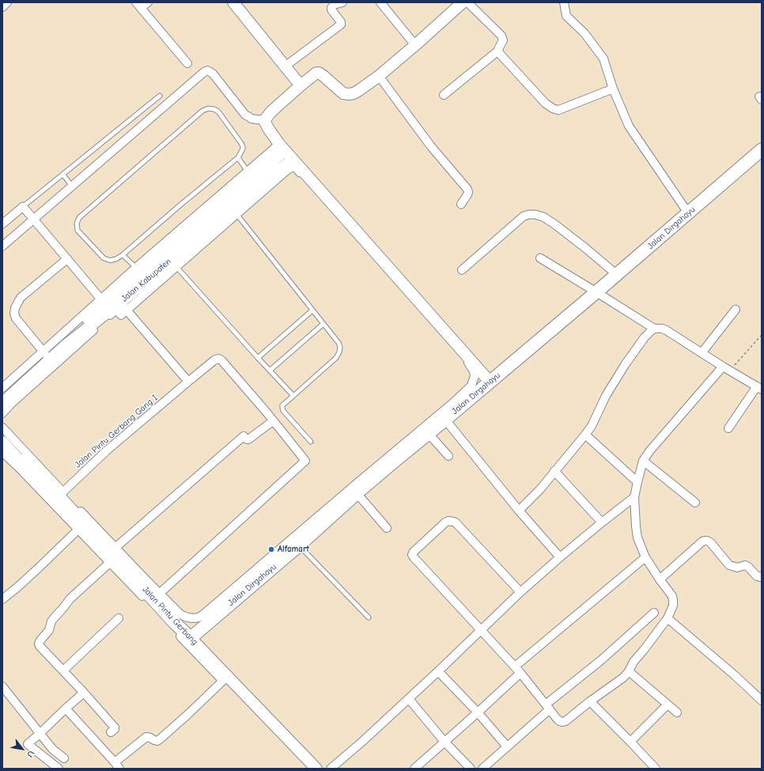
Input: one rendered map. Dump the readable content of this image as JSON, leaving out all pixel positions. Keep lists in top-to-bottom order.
{
  "streets": {
    "main road": ["Jalan Dirgahayu", "Jalan Pintu Gerbang"],
    "street": ["Jalan Kabupaten", "Jalan Pintu Gerbang Gang I"]
  },
  "crossings": [
    ["Jalan Dirgahayu", "Jalan Pintu Gerbang"],
    ["Jalan Pintu Gerbang Gang I", "Jalan Pintu Gerbang"]
  ],
  "places": ["Alfamart"],
  "north": "bottom right"
}
